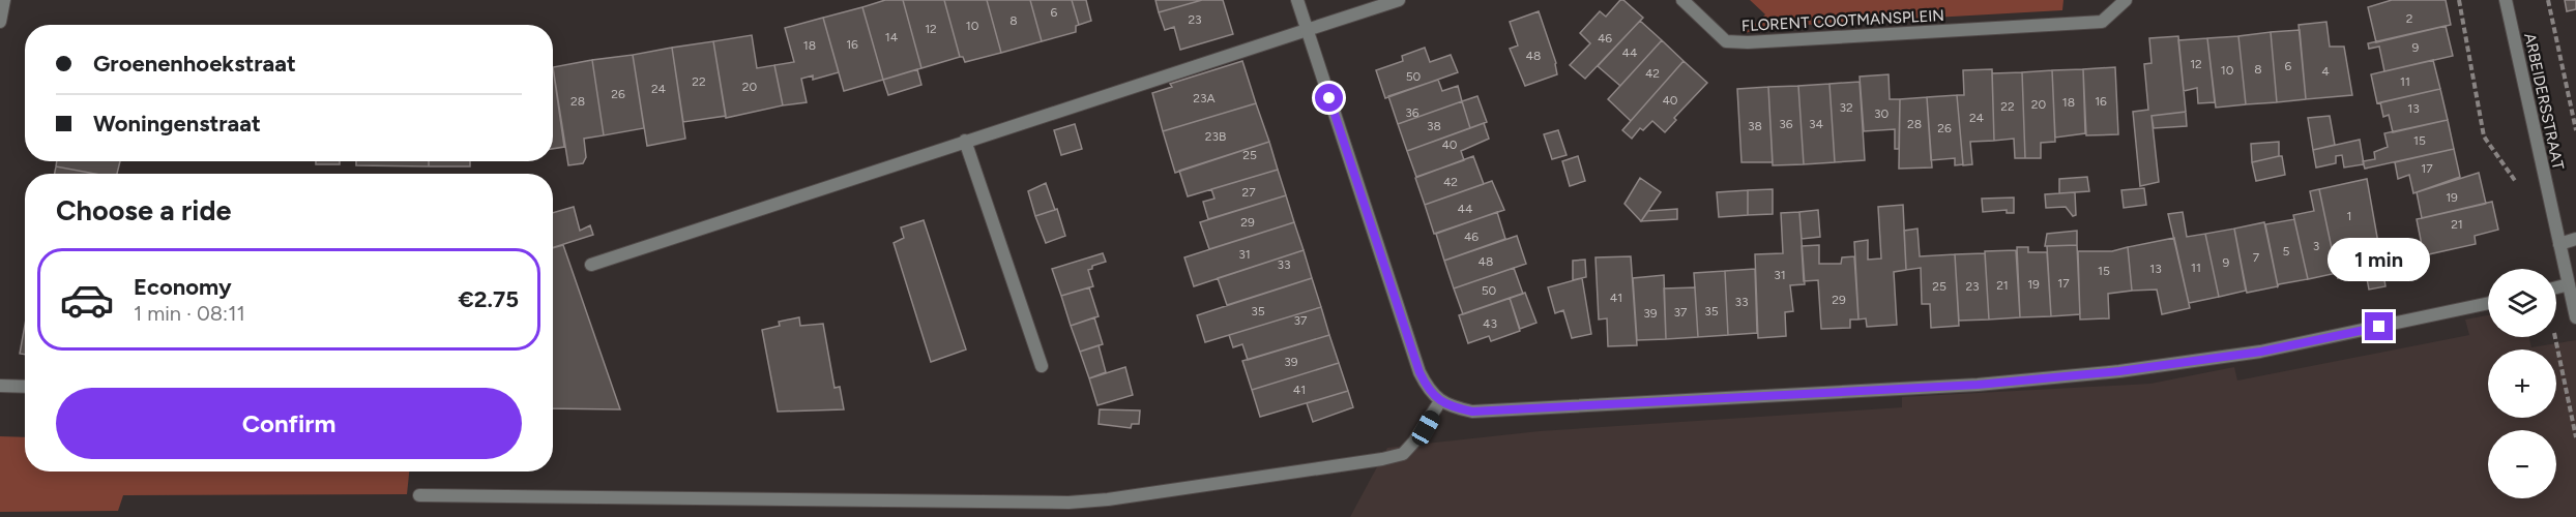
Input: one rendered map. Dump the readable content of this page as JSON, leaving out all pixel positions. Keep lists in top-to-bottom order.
{
  "streets": {
    "street": ["FLORENT COOTMANSPLEIN", "ARBEIDERSSTRAAT"]
  },
  "house_numbers": [
    "6",
    "2",
    "23",
    "8",
    "10",
    "12",
    "14",
    "46",
    "16",
    "18",
    "9",
    "44",
    "48",
    "12",
    "6",
    "8",
    "10",
    "4",
    "42",
    "50",
    "22",
    "11",
    "20",
    "24",
    "26",
    "23A",
    "40",
    "28",
    "16",
    "18",
    "20",
    "22",
    "32",
    "13",
    "36",
    "30",
    "24",
    "36",
    "34",
    "28",
    "38",
    "38",
    "26",
    "23B",
    "15",
    "40",
    "25",
    "17",
    "42",
    "27",
    "19",
    "44",
    "1",
    "29",
    "21",
    "46",
    "3",
    "5",
    "31",
    "7",
    "48",
    "9",
    "33",
    "11",
    "13",
    "15",
    "31",
    "17",
    "19",
    "21",
    "25",
    "23",
    "50",
    "41",
    "29",
    "33",
    "35",
    "35",
    "37",
    "39",
    "37",
    "43",
    "39",
    "41"
  ],
  "page": {
    "banner": ["Groenenhoekstraat", "Woningenstraat"],
    "heading": "Choose a ride",
    "bubble": "1 min",
    "list": [
      {
        "name": "Economy",
        "note": "1 min · 08:11",
        "value": "€2.75"
      }
    ],
    "map_buttons": ["+", "−"],
    "buttons": "Confirm"
  }
}
